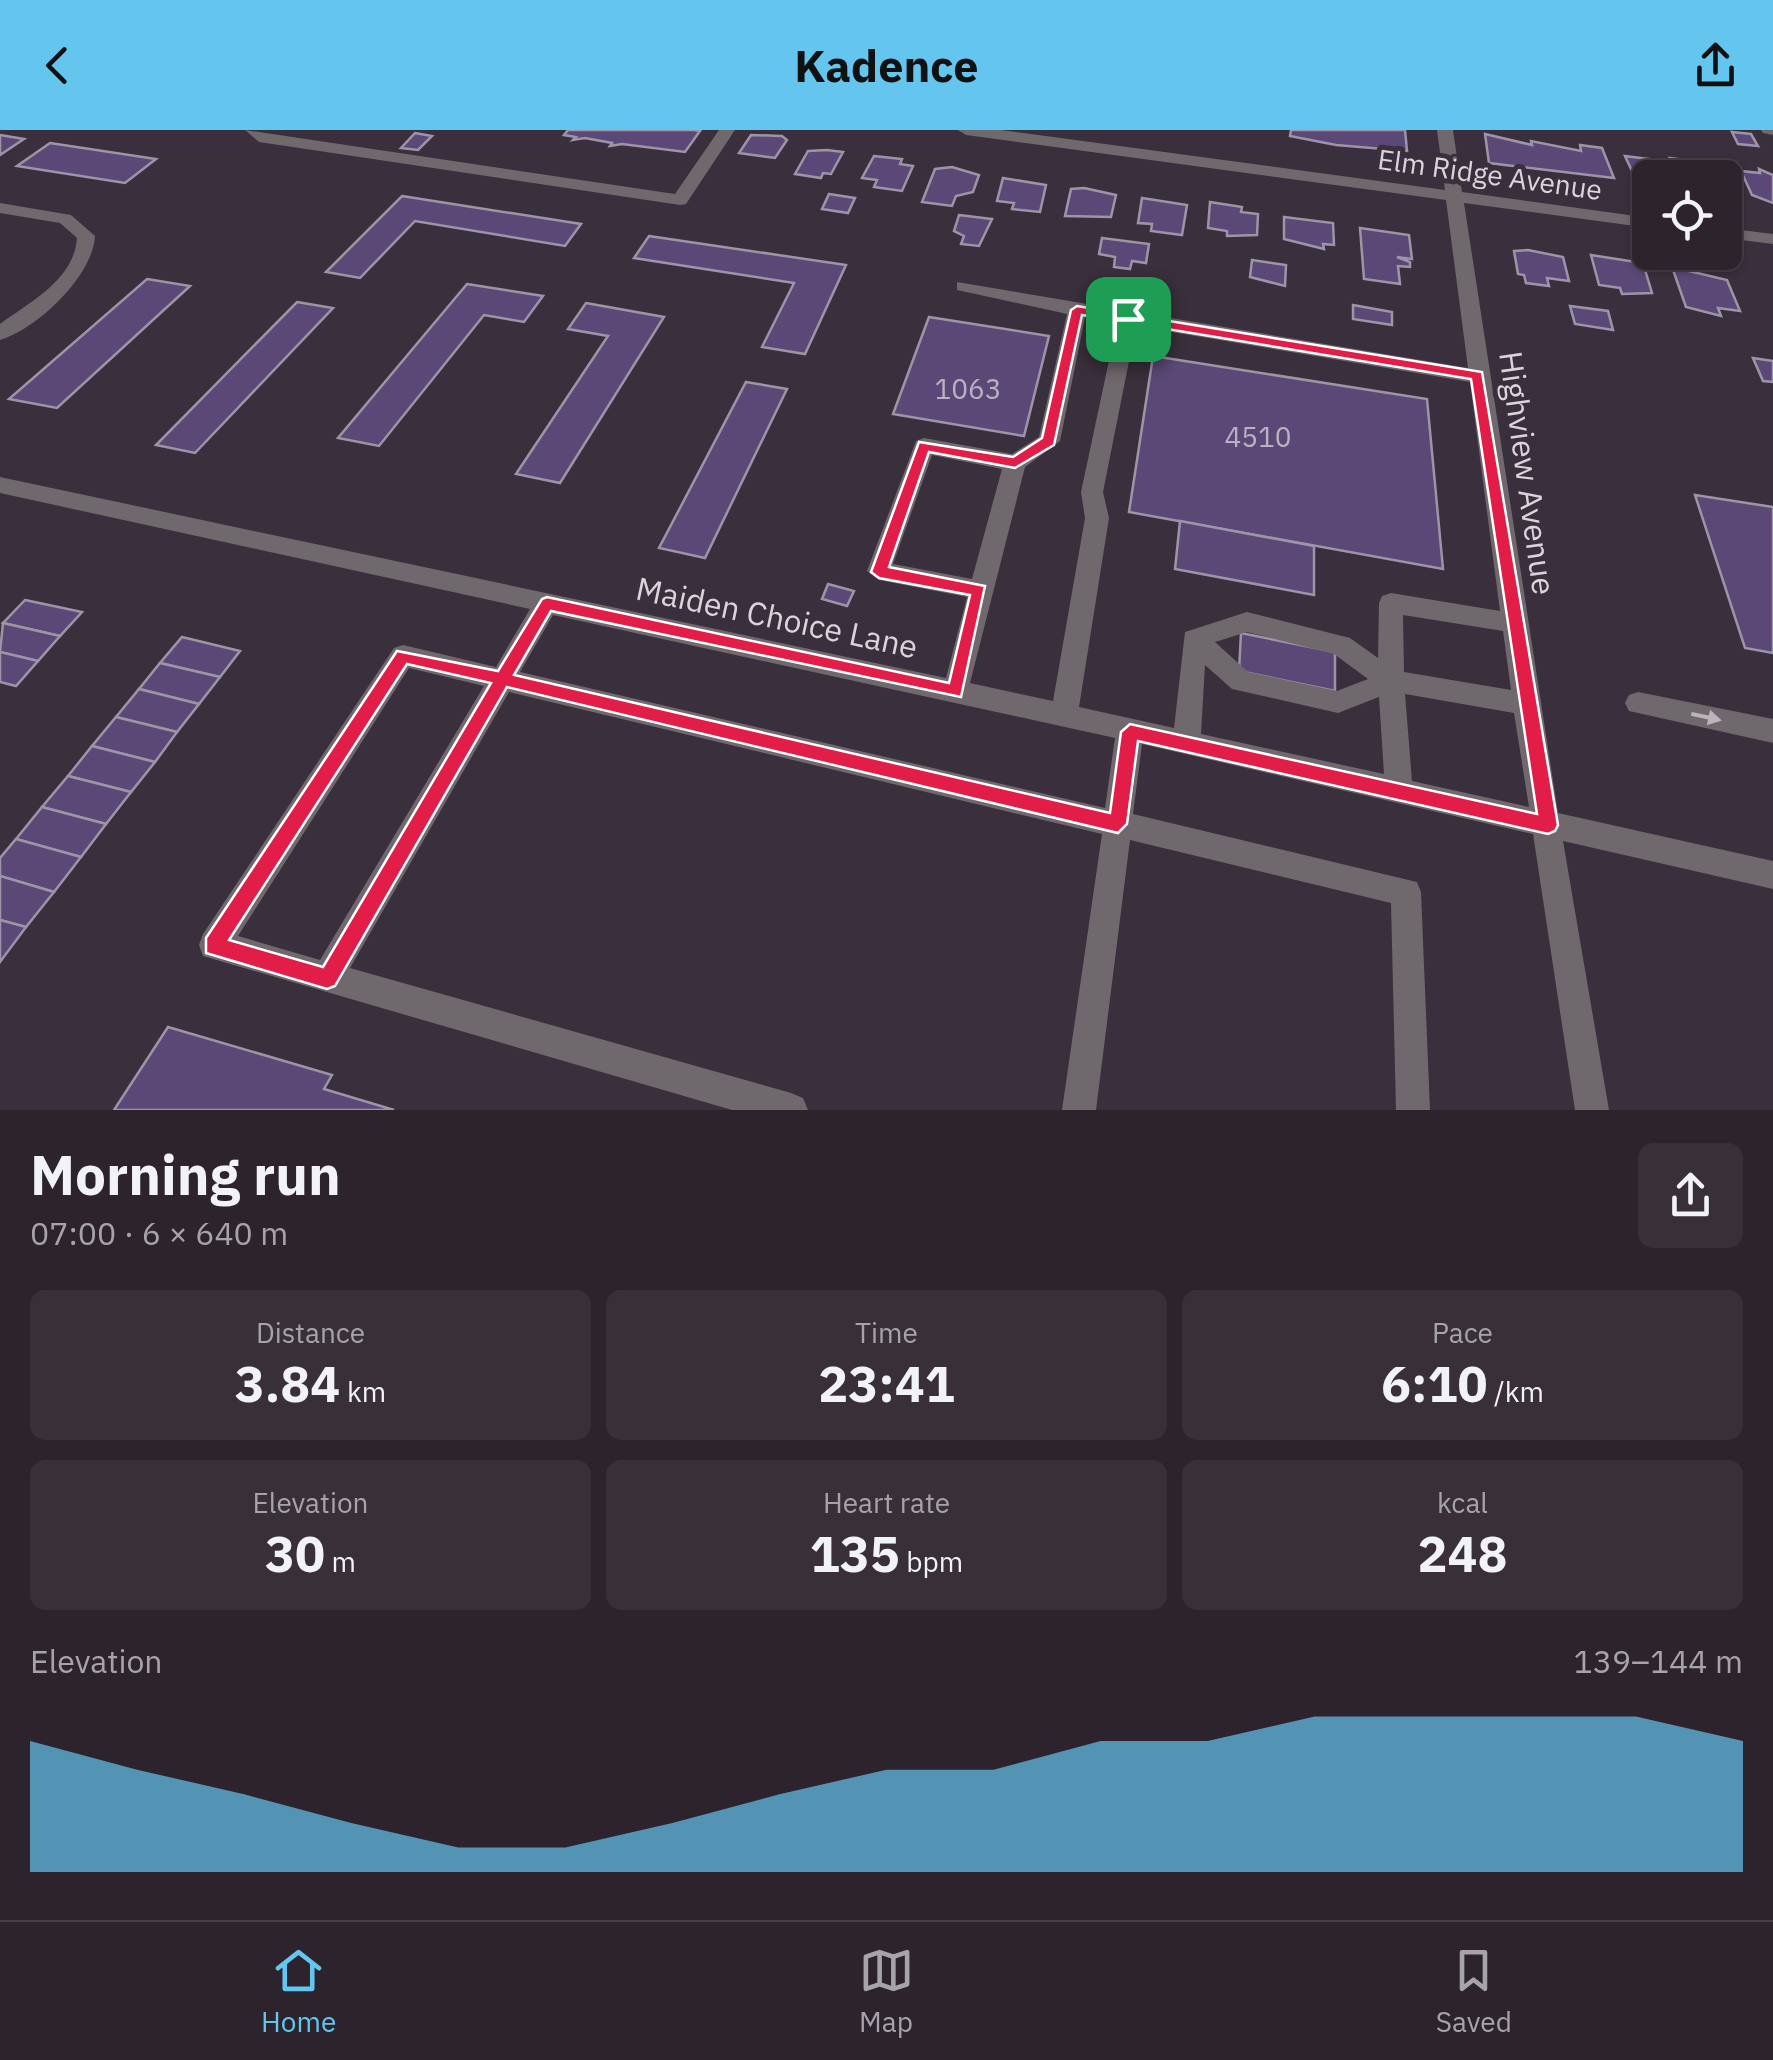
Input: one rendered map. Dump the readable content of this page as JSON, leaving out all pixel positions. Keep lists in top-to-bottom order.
{
  "streets": {
    "street": ["Elm Ridge Avenue", "Highview Avenue", "Maiden Choice Lane"]
  },
  "crossings": [
    ["Elm Ridge Avenue", "Highview Avenue"],
    ["Highview Avenue", "Maiden Choice Lane"]
  ],
  "house_numbers": ["1063", "4510"],
  "page": {
    "header": "Kadence",
    "heading": ["Morning run", "07:00 · 6 × 640 m"],
    "stats": [
      ["Distance", "3.84 km"],
      ["Time", "23:41"],
      ["Pace", "6:10 /km"],
      ["Elevation", "30 m"],
      ["Heart rate", "135 bpm"],
      ["kcal", "248"]
    ],
    "chart": ["Elevation", "139–144 m"],
    "tabs": ["Home", "Map", "Saved"]
  }
}
